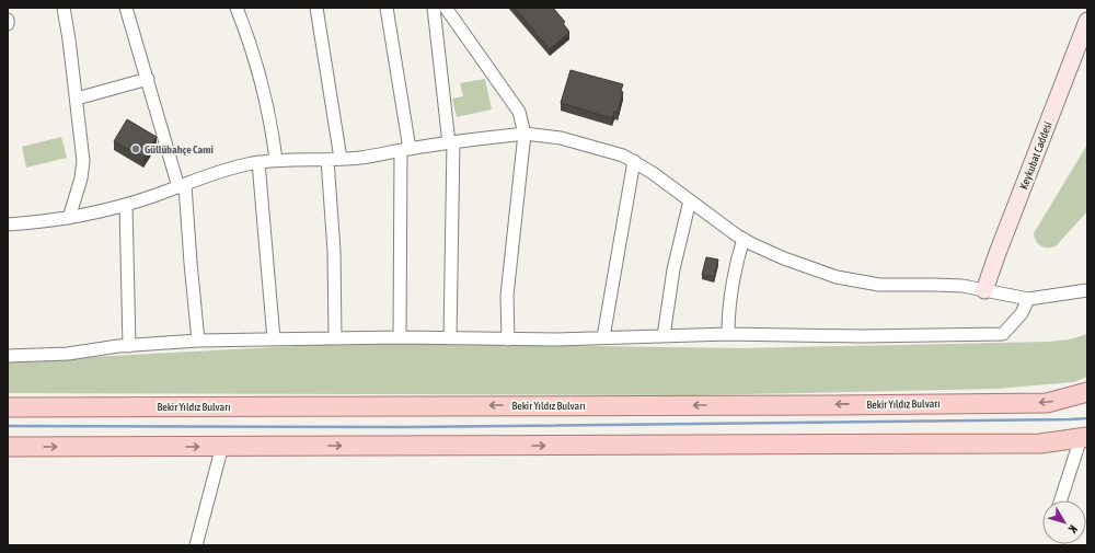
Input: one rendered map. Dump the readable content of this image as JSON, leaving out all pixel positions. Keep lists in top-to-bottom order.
{
  "streets": {
    "main road": ["Bekir Yıldız Bulvarı"],
    "street": ["Keykubat Caddesi"]
  },
  "places": ["Güllübahçe Cami"],
  "north": "bottom right"
}
